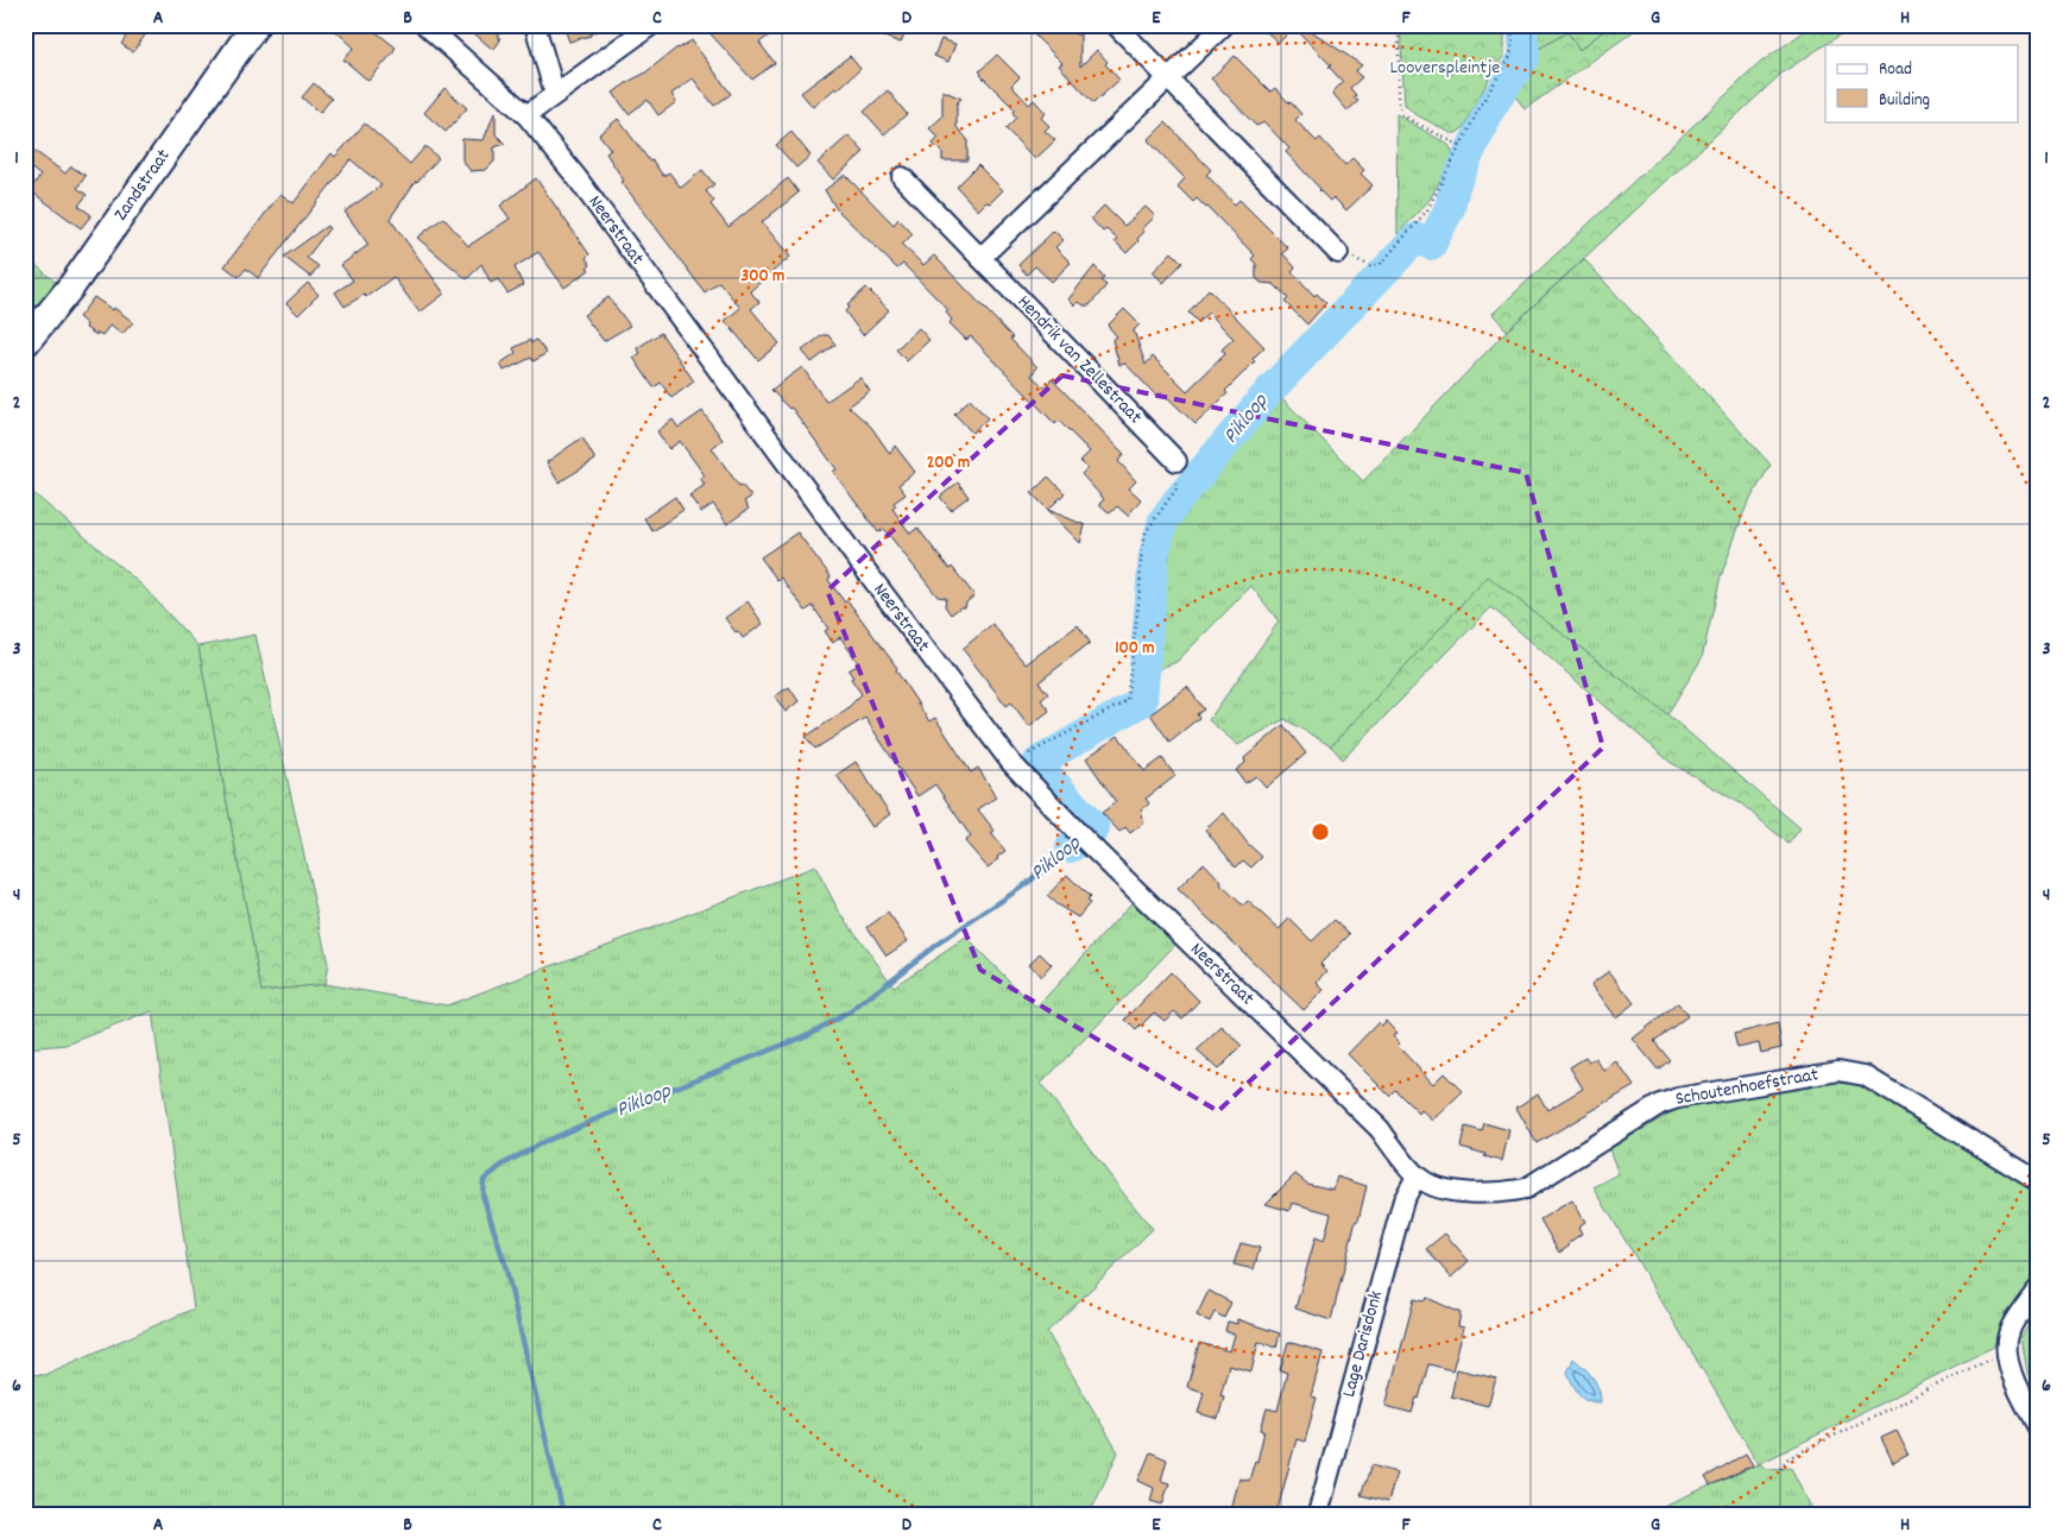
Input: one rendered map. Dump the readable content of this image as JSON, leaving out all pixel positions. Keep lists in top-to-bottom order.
{
  "streets": {
    "street": [
      "Zandstraat",
      "Neerstraat",
      "Hendrik van Zellestraat",
      "Schoutenhoefstraat",
      "Lage Darisdonk"
    ]
  },
  "crossings": [
    ["Neerstraat", "Schoutenhoefstraat"],
    ["Neerstraat", "Lage Darisdonk"],
    ["Schoutenhoefstraat", "Lage Darisdonk"]
  ],
  "water": ["Pikloop"],
  "parks": ["Looverspleintje"],
  "legend": ["Road", "Building"],
  "grid": {
    "columns": [
      "A",
      "B",
      "C",
      "D",
      "E",
      "F",
      "G",
      "H"
    ],
    "rows": [
      "1",
      "2",
      "3",
      "4",
      "5",
      "6"
    ]
  },
  "rings": ["300 m", "200 m", "100 m"]
}
